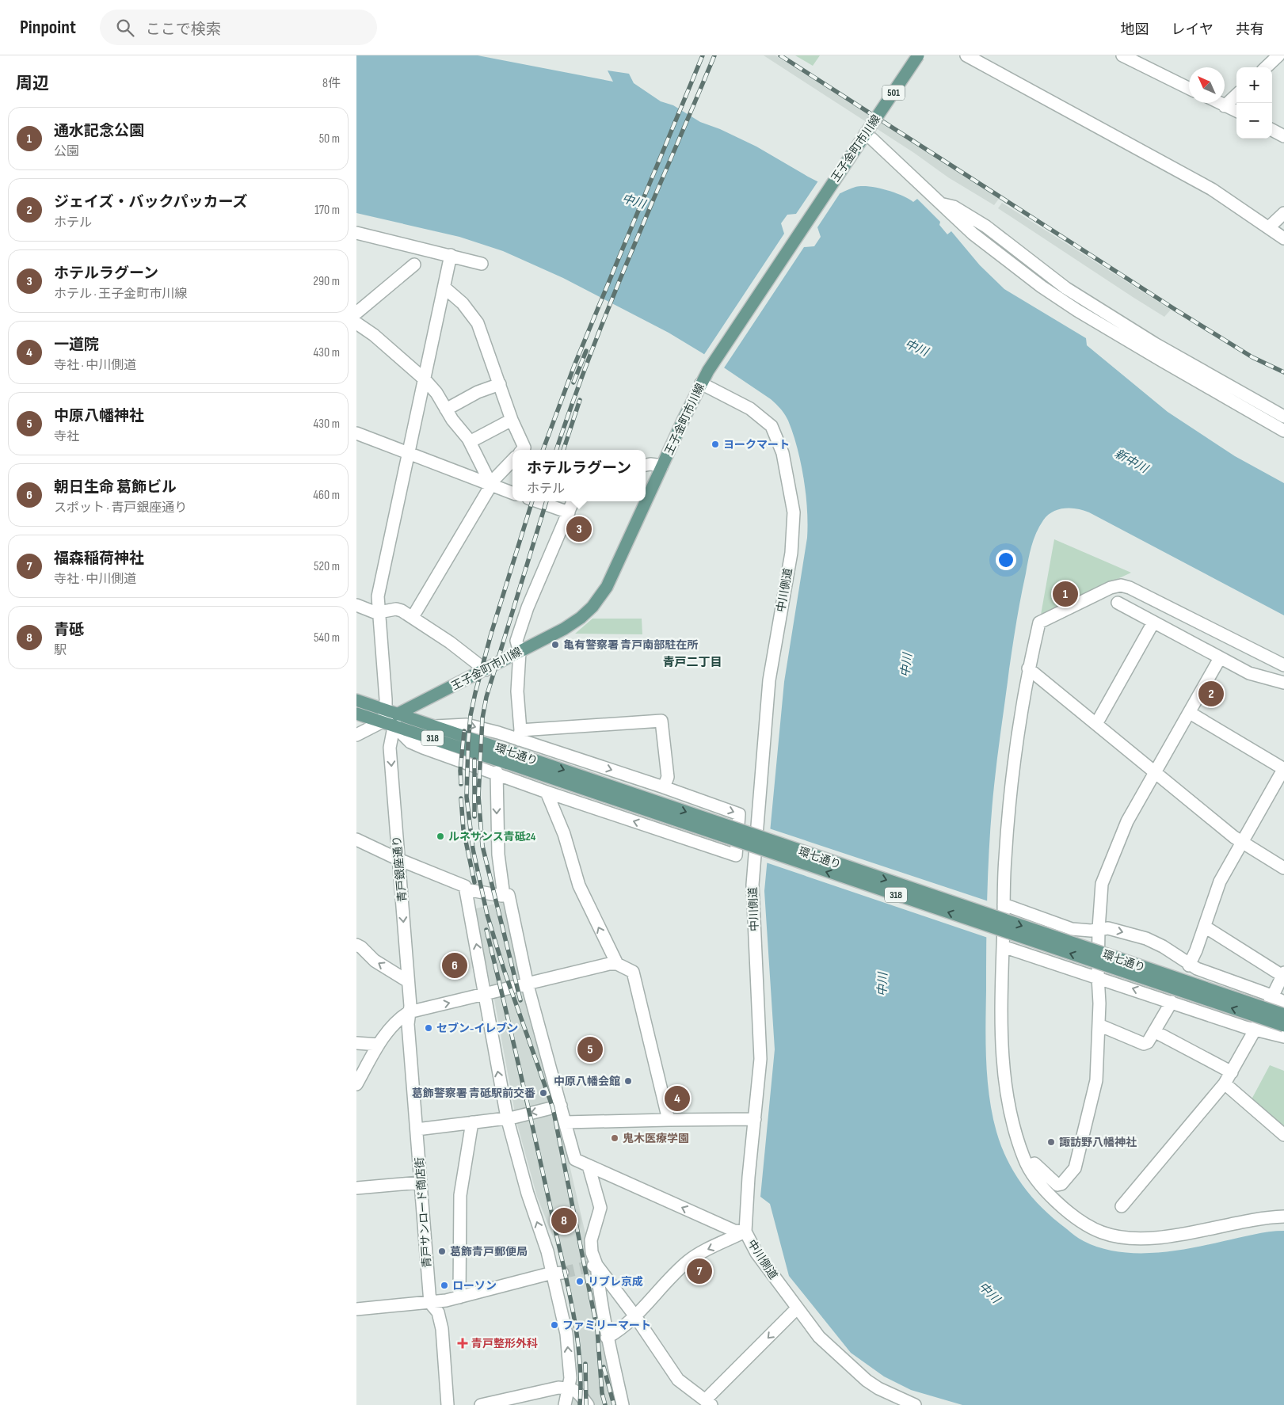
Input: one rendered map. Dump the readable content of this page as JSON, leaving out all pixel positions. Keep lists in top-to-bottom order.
{
  "streets": {
    "main road": [
      "501",
      "王子金町市川線",
      "318",
      "環七通り"
    ],
    "street": ["中川側道", "青戸銀座通り", "青戸サンロード商店街"]
  },
  "crossings": [
    ["王子金町市川線", "中川側道"],
    ["王子金町市川線", "環七通り"],
    ["王子金町市川線", "青戸銀座通り"],
    ["環七通り", "青戸銀座通り"],
    ["青戸銀座通り", "青戸サンロード商店街"]
  ],
  "districts": ["青戸二丁目"],
  "water": ["中川", "新中川"],
  "places": {
    "other": [
      "ヨークマート",
      "亀有警察署 青戸南部駐在所",
      "ルネサンス青砥24",
      "セブン-イレブン",
      "中原八幡会館",
      "葛飾警察署 青砥駅前交番",
      "鬼木医療学園",
      "諏訪野八幡神社",
      "葛飾青戸郵便局",
      "リブレ京成",
      "ローソン",
      "ファミリーマート"
    ],
    "health": ["青戸整形外科"]
  },
  "north": "top left",
  "page": {
    "header": "Pinpoint",
    "search": "ここで検索",
    "nav": ["地図", "レイヤ", "共有"],
    "heading": ["周辺", "8件"],
    "map_buttons": ["+", "−"],
    "list": [
      {
        "mark": "1",
        "name": "通水記念公園",
        "note": "公園",
        "value": "50 m"
      },
      {
        "mark": "2",
        "name": "ジェイズ・バックパッカーズ",
        "note": "ホテル",
        "value": "170 m"
      },
      {
        "mark": "3",
        "name": "ホテルラグーン",
        "note": "ホテル · 王子金町市川線",
        "value": "290 m"
      },
      {
        "mark": "4",
        "name": "一道院",
        "note": "寺社 · 中川側道",
        "value": "430 m"
      },
      {
        "mark": "5",
        "name": "中原八幡神社",
        "note": "寺社",
        "value": "430 m"
      },
      {
        "mark": "6",
        "name": "朝日生命 葛飾ビル",
        "note": "スポット · 青戸銀座通り",
        "value": "460 m"
      },
      {
        "mark": "7",
        "name": "福森稲荷神社",
        "note": "寺社 · 中川側道",
        "value": "520 m"
      },
      {
        "mark": "8",
        "name": "青砥",
        "note": "駅",
        "value": "540 m"
      }
    ],
    "popup": ["ホテルラグーン", "ホテル"],
    "pins": [
      "3",
      "1",
      "2",
      "6",
      "5",
      "4",
      "8",
      "7"
    ]
  }
}
